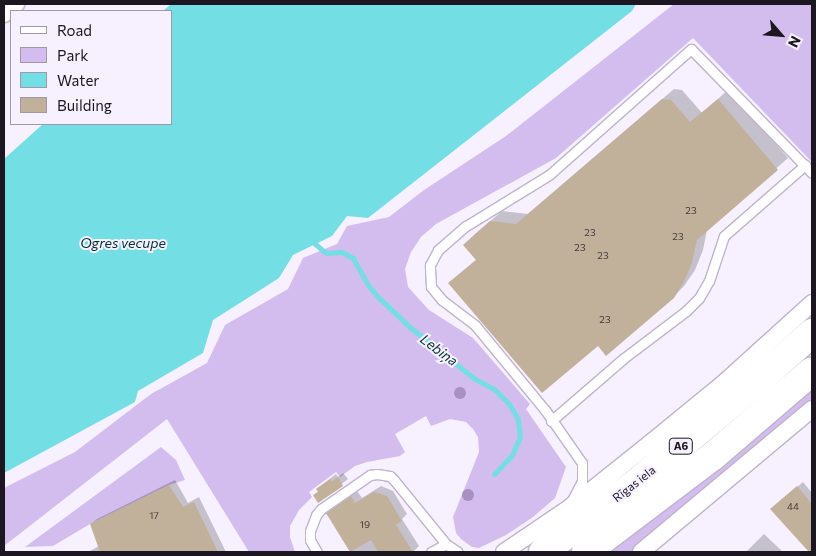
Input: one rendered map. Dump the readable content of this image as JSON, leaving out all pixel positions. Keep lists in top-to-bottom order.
{
  "streets": {
    "highway": ["A6", "Rīgas iela"]
  },
  "water": ["Ogres vecupe", "Lebiņa"],
  "house_numbers": [
    "23",
    "23",
    "23",
    "23",
    "23",
    "23",
    "44",
    "17",
    "19"
  ],
  "legend": [
    "Road",
    "Park",
    "Water",
    "Building"
  ],
  "north": "bottom right"
}
